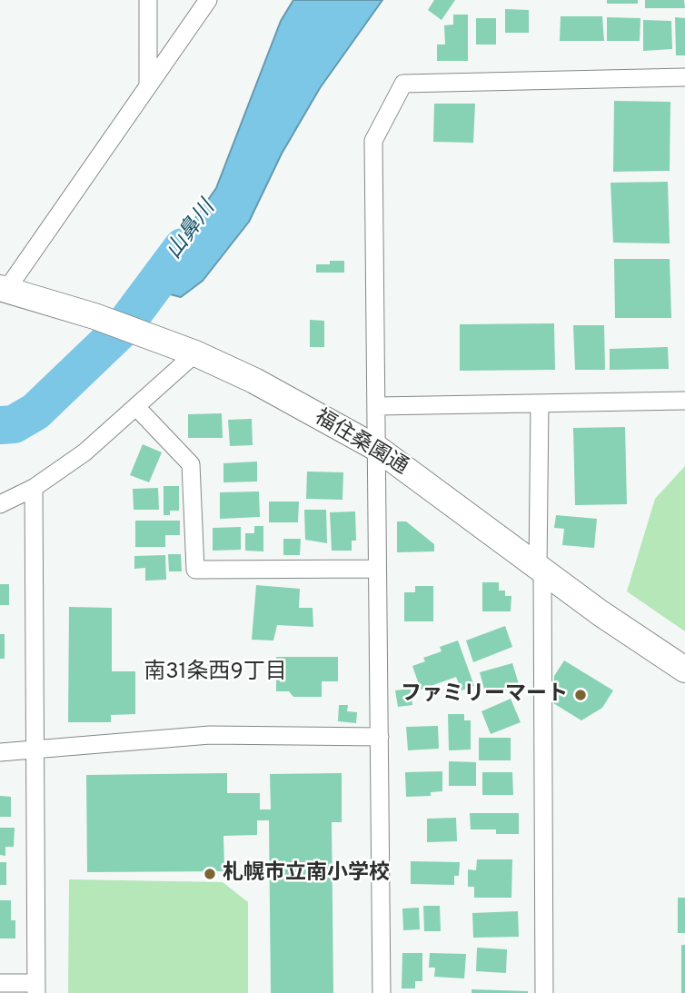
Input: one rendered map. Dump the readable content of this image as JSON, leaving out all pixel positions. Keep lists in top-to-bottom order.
{
  "streets": {
    "street": ["福住桑園通"]
  },
  "districts": ["南31条西9丁目"],
  "water": ["山鼻川"],
  "places": ["ファミリーマート", "札幌市立南小学校"]
}
